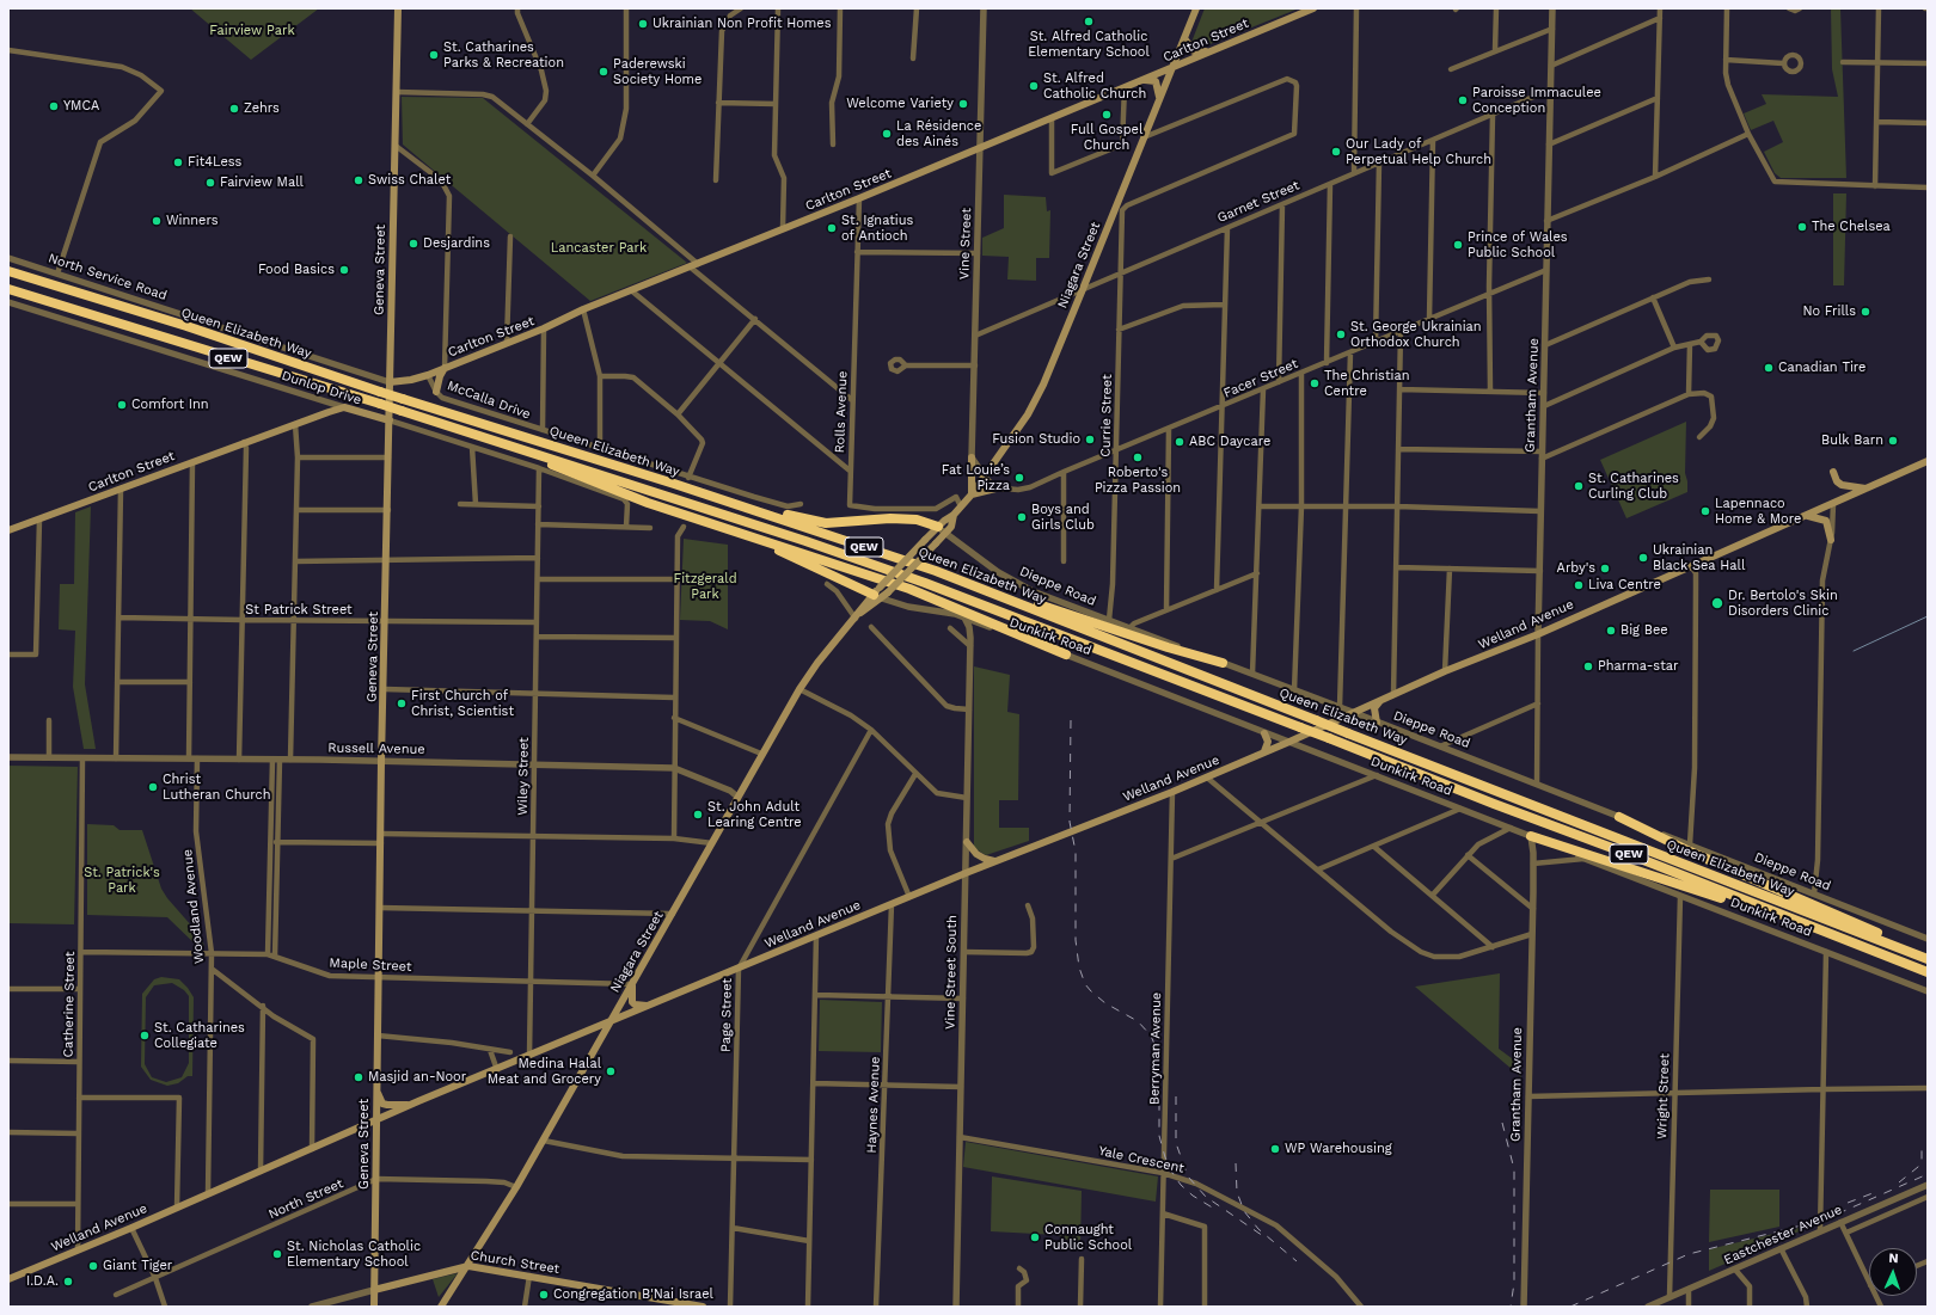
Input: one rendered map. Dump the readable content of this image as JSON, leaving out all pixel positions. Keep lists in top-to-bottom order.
{
  "streets": {
    "highway": ["Queen Elizabeth Way", "QEW"],
    "main road": [
      "Carlton Street",
      "Niagara Street",
      "Geneva Street",
      "Dunlop Drive",
      "Welland Avenue",
      "Church Street"
    ],
    "street": [
      "Garnet Street",
      "Vine Street",
      "North Service Road",
      "Facer Street",
      "Grantham Avenue",
      "McCalla Drive",
      "Rolls Avenue",
      "Currie Street",
      "Dieppe Road",
      "St Patrick Street",
      "Dunkirk Road",
      "Russell Avenue",
      "Wiley Street",
      "Woodland Avenue",
      "Maple Street",
      "Vine Street South",
      "Catherine Street",
      "Page Street",
      "Berryman Avenue",
      "Wright Street",
      "Haynes Avenue",
      "Yale Crescent",
      "North Street",
      "Eastchester Avenue"
    ]
  },
  "crossings": [
    ["Carlton Street", "Vine Street"],
    ["Carlton Street", "Niagara Street"],
    ["Carlton Street", "Geneva Street"],
    ["Carlton Street", "North Service Road"],
    ["Carlton Street", "Dunlop Drive"],
    ["Carlton Street", "McCalla Drive"],
    ["Carlton Street", "Rolls Avenue"],
    ["Garnet Street", "Vine Street"],
    ["Garnet Street", "Niagara Street"],
    ["Garnet Street", "Grantham Avenue"],
    ["Garnet Street", "Currie Street"],
    ["Niagara Street", "Rolls Avenue"],
    ["Niagara Street", "Currie Street"],
    ["Niagara Street", "Dieppe Road"],
    ["Niagara Street", "Welland Avenue"],
    ["Niagara Street", "Dunkirk Road"],
    ["Niagara Street", "Russell Avenue"],
    ["Niagara Street", "Maple Street"],
    ["Niagara Street", "North Street"],
    ["Niagara Street", "Church Street"],
    ["Geneva Street", "North Service Road"],
    ["Geneva Street", "Dunlop Drive"],
    ["Geneva Street", "St Patrick Street"],
    ["Geneva Street", "Welland Avenue"],
    ["Geneva Street", "Russell Avenue"],
    ["Geneva Street", "Maple Street"],
    ["Geneva Street", "North Street"],
    ["Geneva Street", "Church Street"],
    ["Facer Street", "Grantham Avenue"],
    ["Facer Street", "Currie Street"],
    ["Dunlop Drive", "Wiley Street"],
    ["Grantham Avenue", "Dieppe Road"],
    ["Grantham Avenue", "Welland Avenue"],
    ["Grantham Avenue", "Dunkirk Road"],
    ["Currie Street", "Dieppe Road"],
    ["Dieppe Road", "Welland Avenue"],
    ["St Patrick Street", "Wiley Street"],
    ["Welland Avenue", "Dunkirk Road"],
    ["Welland Avenue", "Wiley Street"],
    ["Welland Avenue", "Woodland Avenue"],
    ["Welland Avenue", "Vine Street South"],
    ["Welland Avenue", "Catherine Street"],
    ["Welland Avenue", "Page Street"],
    ["Welland Avenue", "Berryman Avenue"],
    ["Welland Avenue", "Haynes Avenue"],
    ["Dunkirk Road", "Vine Street South"],
    ["Dunkirk Road", "Wright Street"],
    ["Russell Avenue", "Wiley Street"],
    ["Russell Avenue", "Woodland Avenue"],
    ["Russell Avenue", "Catherine Street"],
    ["Wiley Street", "Maple Street"],
    ["Woodland Avenue", "Maple Street"],
    ["Maple Street", "Catherine Street"],
    ["Vine Street South", "Yale Crescent"],
    ["Berryman Avenue", "Yale Crescent"],
    ["Wright Street", "Eastchester Avenue"]
  ],
  "parks": [
    "Fairview Park",
    "Lancaster Park",
    "Fitzgerald Park",
    "St. Patrick's Park"
  ],
  "places": [
    "St. Alfred Catholic Elementary School",
    "Ukrainian Non Profit Homes",
    "St. Catharines Parks & Recreation",
    "Paderewski Society Home",
    "St. Alfred Catholic Church",
    "Paroisse Immaculee Conception",
    "Welcome Variety",
    "YMCA",
    "Zehrs",
    "Full Gospel Church",
    "La Résidence des Ainés",
    "Our Lady of Perpetual Help Church",
    "Fit4Less",
    "Swiss Chalet",
    "Fairview Mall",
    "Winners",
    "The Chelsea",
    "St. Ignatius of Antioch",
    "Desjardins",
    "Prince of Wales Public School",
    "Food Basics",
    "No Frills",
    "St. George Ukrainian Orthodox Church",
    "Canadian Tire",
    "The Christian Centre",
    "Comfort Inn",
    "Fusion Studio",
    "Bulk Barn",
    "ABC Daycare",
    "Roberto's Pizza Passion",
    "Fat Louie’s Pizza",
    "St. Catharines Curling Club",
    "Lapennaco Home & More",
    "Boys and Girls Club",
    "Ukrainian Black Sea Hall",
    "Arby's",
    "Liva Centre",
    "Dr. Bertolo's Skin Disorders Clinic",
    "Big Bee",
    "Pharma-star",
    "First Church of Christ, Scientist",
    "Christ Lutheran Church",
    "St. John Adult Learing Centre",
    "St. Catharines Collegiate",
    "Medina Halal Meat and Grocery",
    "Masjid an-Noor",
    "WP Warehousing",
    "Connaught Public School",
    "St. Nicholas Catholic Elementary School",
    "Giant Tiger",
    "I.D.A.",
    "Congregation B'Nai Israel"
  ],
  "north": "top"
}
